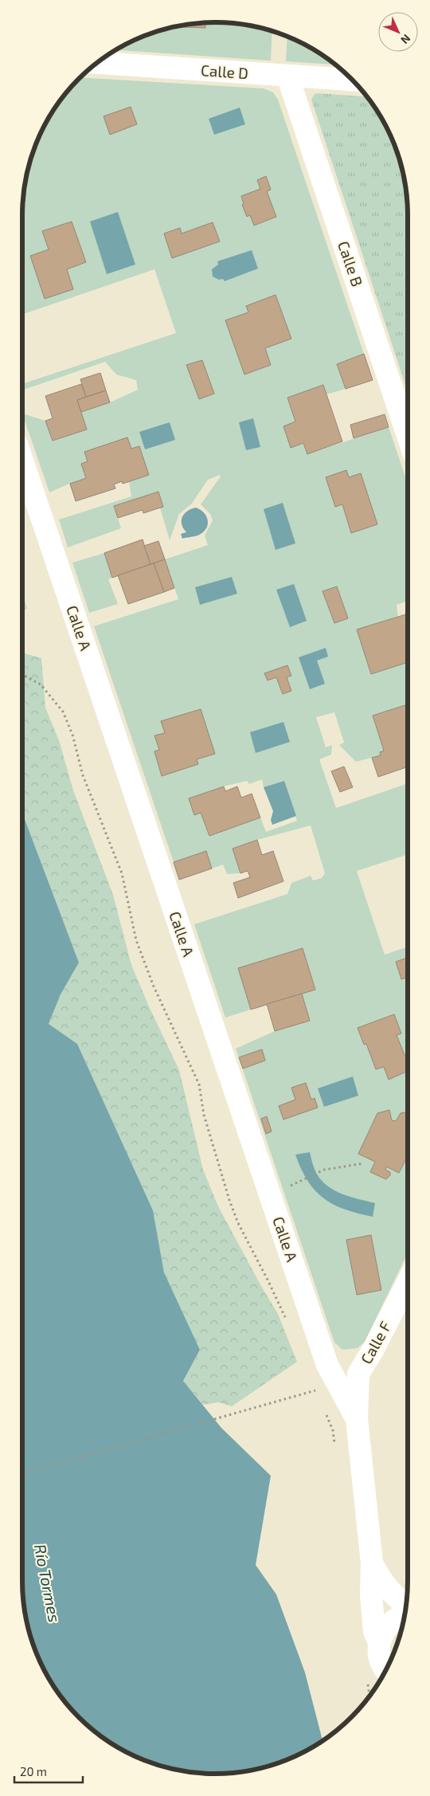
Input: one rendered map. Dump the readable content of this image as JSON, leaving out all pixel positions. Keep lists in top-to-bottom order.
{
  "streets": {
    "street": [
      "Calle D",
      "Calle B",
      "Calle A",
      "Calle F"
    ]
  },
  "crossings": [
    ["Calle D", "Calle B"],
    ["Calle A", "Calle F"]
  ],
  "water": ["Río Tormes"],
  "scale_bar": "20 m",
  "north": "bottom right"
}
